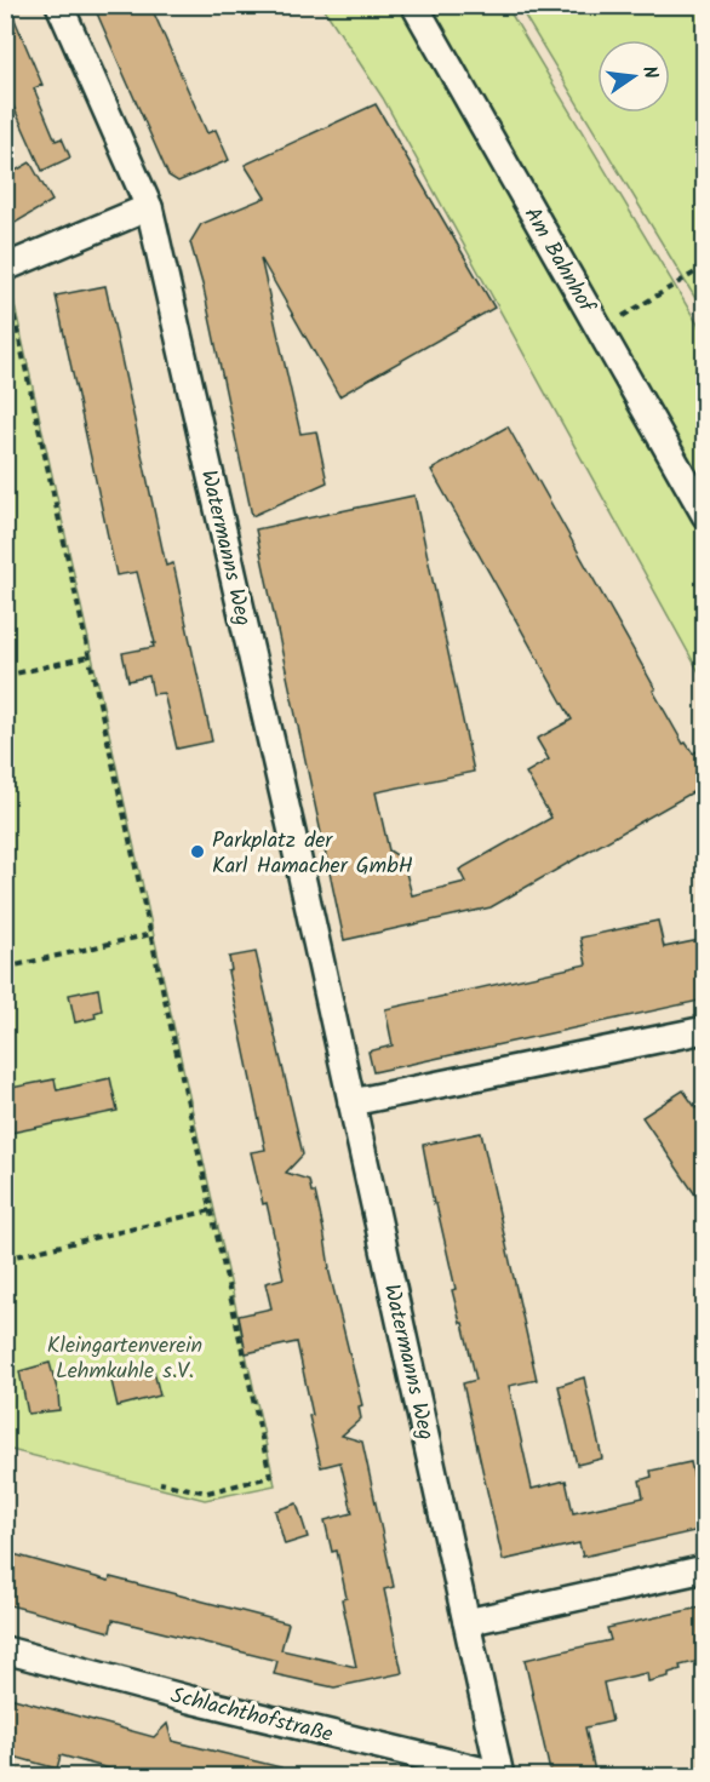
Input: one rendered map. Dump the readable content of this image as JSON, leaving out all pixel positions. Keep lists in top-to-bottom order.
{
  "streets": {
    "street": ["Am Bahnhof", "Watermanns Weg", "Schlachthofstraße"]
  },
  "crossings": [
    ["Watermanns Weg", "Schlachthofstraße"]
  ],
  "parks": ["Kleingartenverein Lehmkuhle s.V."],
  "places": ["Parkplatz der Karl Hamacher GmbH"],
  "north": "right"
}
